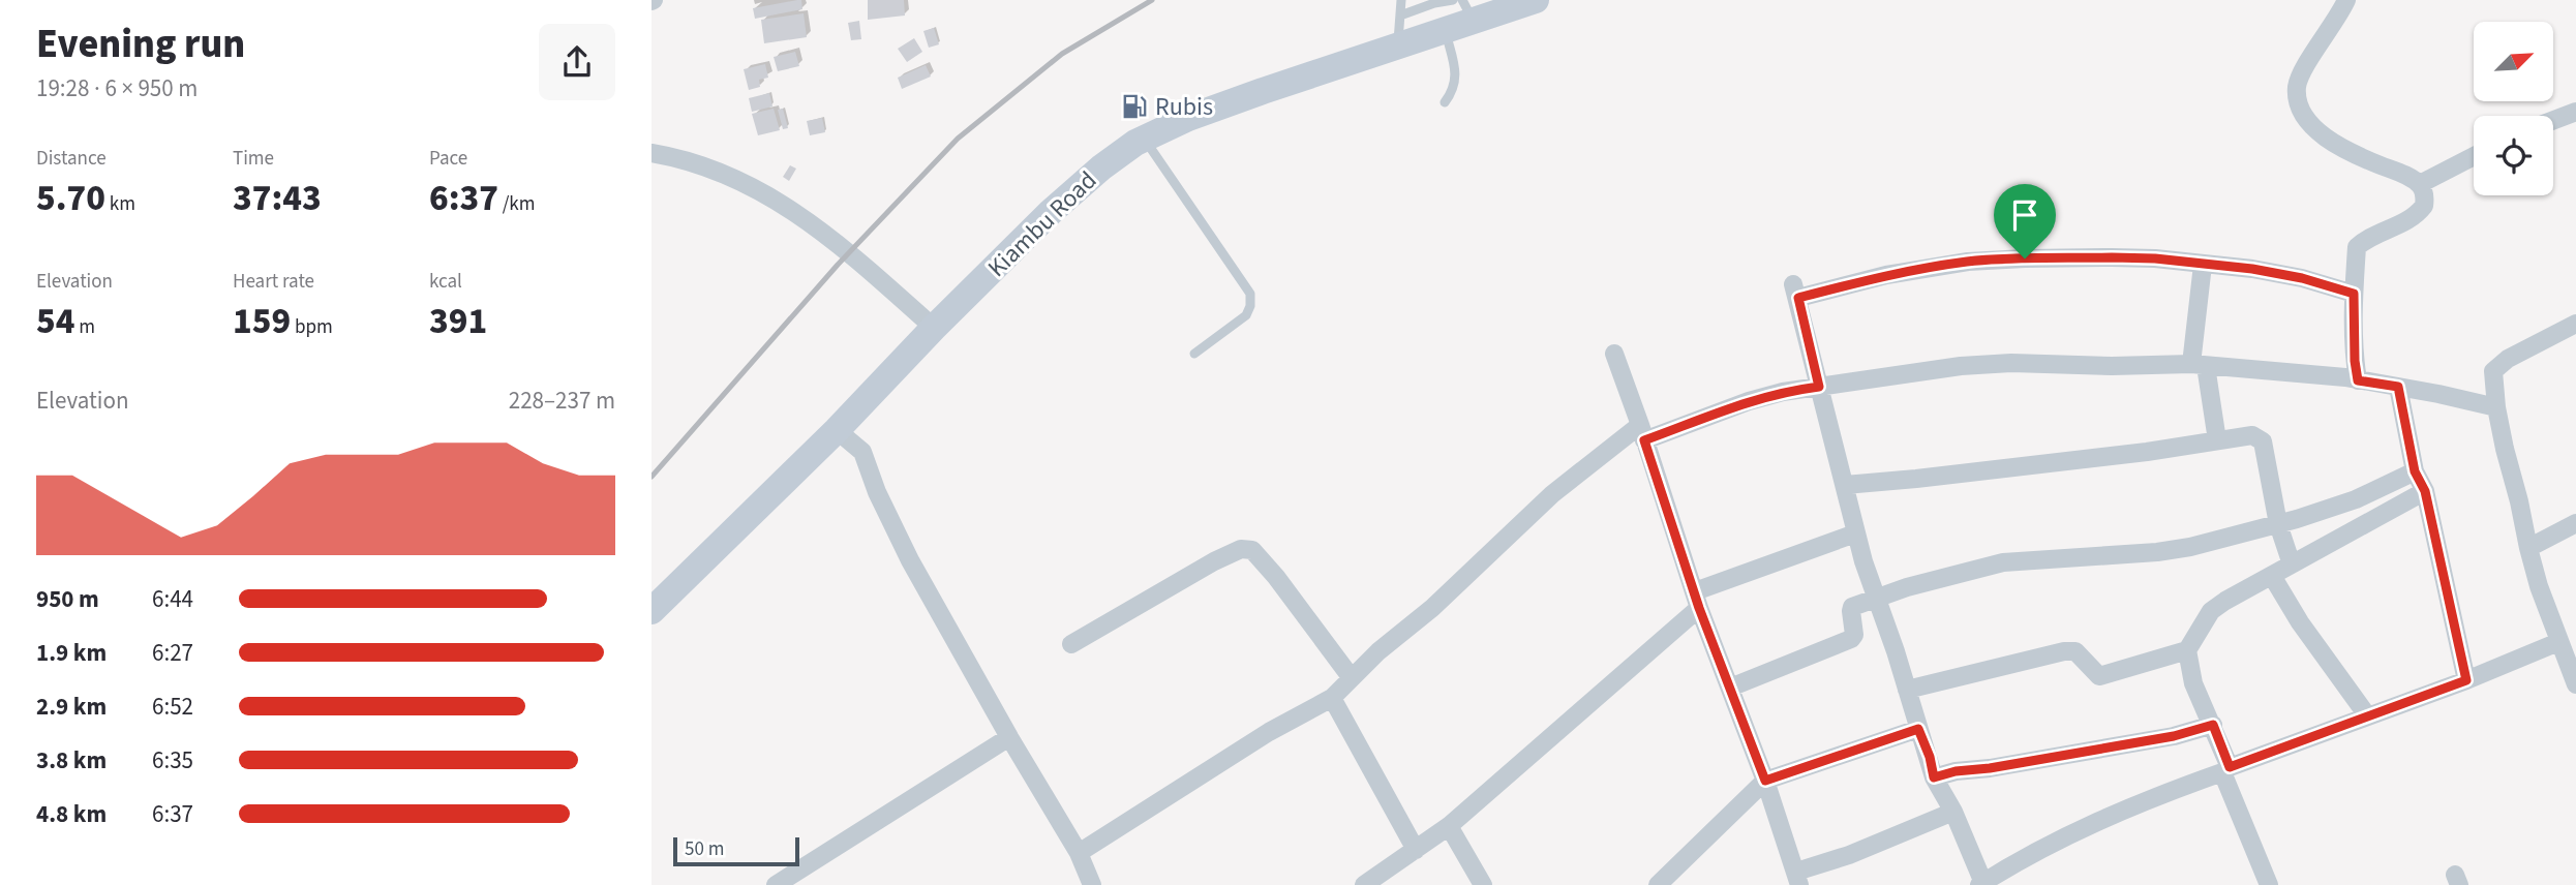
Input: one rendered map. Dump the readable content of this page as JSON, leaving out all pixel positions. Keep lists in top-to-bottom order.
{
  "streets": {
    "main road": ["Kiambu Road"]
  },
  "places": {
    "fuel station": ["Rubis"]
  },
  "scale_bar": "50 m",
  "north": "top right",
  "page": {
    "heading": ["Evening run", "19:28 · 6 × 950 m"],
    "stats": [
      ["Distance", "5.70 km"],
      ["Time", "37:43"],
      ["Pace", "6:37 /km"],
      ["Elevation", "54 m"],
      ["Heart rate", "159 bpm"],
      ["kcal", "391"]
    ],
    "chart": ["Elevation", "228–237 m"],
    "list": [
      {
        "name": "950 m",
        "note": "6:44"
      },
      {
        "name": "1.9 km",
        "note": "6:27"
      },
      {
        "name": "2.9 km",
        "note": "6:52"
      },
      {
        "name": "3.8 km",
        "note": "6:35"
      },
      {
        "name": "4.8 km",
        "note": "6:37"
      }
    ],
    "scale": "50 m"
  }
}
